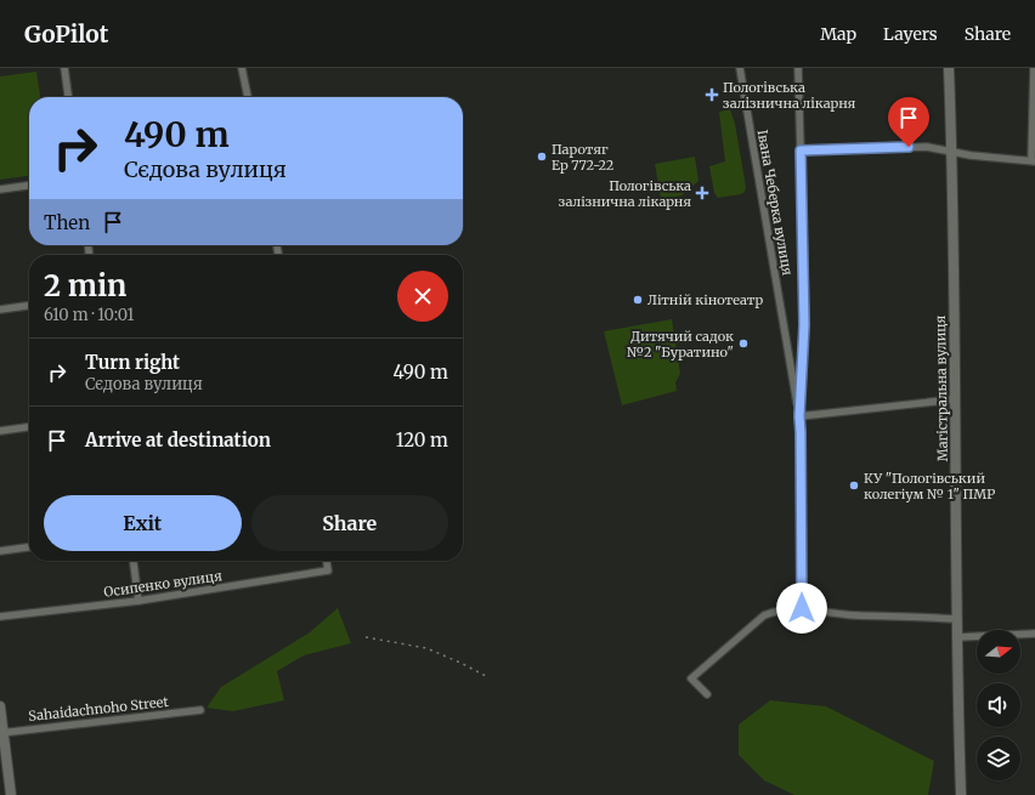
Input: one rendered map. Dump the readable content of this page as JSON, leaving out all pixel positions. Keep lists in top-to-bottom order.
{
  "streets": {
    "main road": ["Магістральна вулиця"],
    "street": ["Івана Чеберка вулиця", "Осипенко вулиця", "Sahaidachnoho Street"]
  },
  "places": {
    "health": ["Пологiвська залiзнична лiкарня", "Пологівська залізнична лікарня"],
    "other": [
      "Паротяг Ер 772-22",
      "Літній кінотеатр",
      "Дитячий садок №2 \"Буратино\"",
      "КУ \"Пологівський колегіум № 1\" ПМР"
    ]
  },
  "north": "right",
  "page": {
    "header": "GoPilot",
    "nav": ["Map", "Layers", "Share"],
    "turn": ["490 m", "Сєдова вулиця"],
    "then": "Then",
    "heading": ["2 min", "610 m · 10:01"],
    "list": [
      {
        "name": "Turn right",
        "note": "Сєдова вулиця",
        "value": "490 m"
      },
      {
        "name": "Arrive at destination",
        "value": "120 m"
      }
    ],
    "buttons": ["Exit", "Share"]
  }
}
